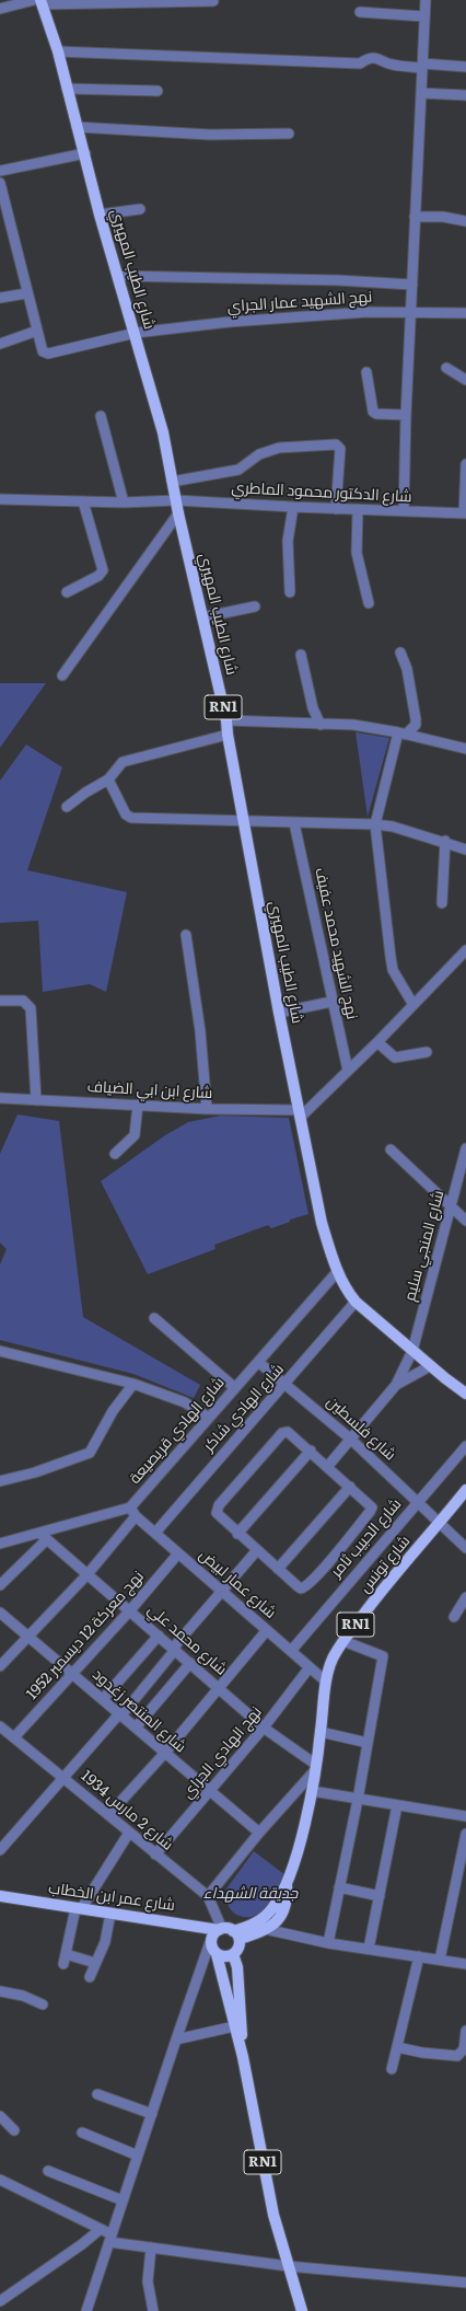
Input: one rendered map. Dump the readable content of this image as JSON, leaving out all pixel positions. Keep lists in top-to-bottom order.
{
  "streets": {
    "main road": [
      "شارع الطيب المهيري",
      "RN1",
      "شارع تونس",
      "شارع عمر ابن الخطاب"
    ],
    "street": [
      "نهج الشهيد عمار الجراي",
      "شارع الدكتور محمود الماطري",
      "نهج الشهيد محمد عفيف",
      "شارع ابن ابي الضياف",
      "شارع المنجي سليم",
      "شارع الهادي شاكر",
      "شارع فلسطين",
      "شارع الهادي قريصيعة",
      "شارع الحبيب ثامر",
      "شارع عمار لبيض",
      "نهج معركة 12 ديسمبر 1952",
      "شارع محمد علي",
      "شارع المنتصر زغدود",
      "نهج الهادي الجراي",
      "شارع 2 مارس 1934"
    ]
  },
  "crossings": [
    ["شارع الطيب المهيري", "نهج الشهيد عمار الجراي"],
    ["شارع الطيب المهيري", "شارع الدكتور محمود الماطري"],
    ["شارع الطيب المهيري", "RN1"],
    ["شارع الطيب المهيري", "شارع ابن ابي الضياف"],
    ["شارع الطيب المهيري", "شارع المنجي سليم"],
    ["شارع الطيب المهيري", "شارع الهادي شاكر"],
    ["شارع الطيب المهيري", "شارع الهادي قريصيعة"],
    ["RN1", "شارع تونس"],
    ["RN1", "شارع 2 مارس 1934"],
    ["RN1", "شارع عمر ابن الخطاب"],
    ["شارع الهادي شاكر", "شارع فلسطين"],
    ["شارع الهادي شاكر", "شارع عمار لبيض"],
    ["شارع فلسطين", "شارع الهادي قريصيعة"],
    ["شارع فلسطين", "شارع الحبيب ثامر"],
    ["شارع فلسطين", "شارع تونس"],
    ["شارع الهادي قريصيعة", "شارع عمار لبيض"],
    ["شارع الهادي قريصيعة", "شارع محمد علي"],
    ["شارع الحبيب ثامر", "شارع عمار لبيض"],
    ["شارع تونس", "شارع عمار لبيض"],
    ["شارع تونس", "شارع محمد علي"],
    ["شارع عمار لبيض", "نهج معركة 12 ديسمبر 1952"],
    ["شارع عمار لبيض", "نهج الهادي الجراي"],
    ["نهج معركة 12 ديسمبر 1952", "شارع محمد علي"],
    ["نهج معركة 12 ديسمبر 1952", "شارع المنتصر زغدود"],
    ["نهج معركة 12 ديسمبر 1952", "شارع 2 مارس 1934"],
    ["شارع محمد علي", "نهج الهادي الجراي"],
    ["شارع المنتصر زغدود", "نهج الهادي الجراي"],
    ["نهج الهادي الجراي", "شارع 2 مارس 1934"],
    ["شارع 2 مارس 1934", "شارع عمر ابن الخطاب"]
  ],
  "parks": ["جديقة الشهداء"]
}
